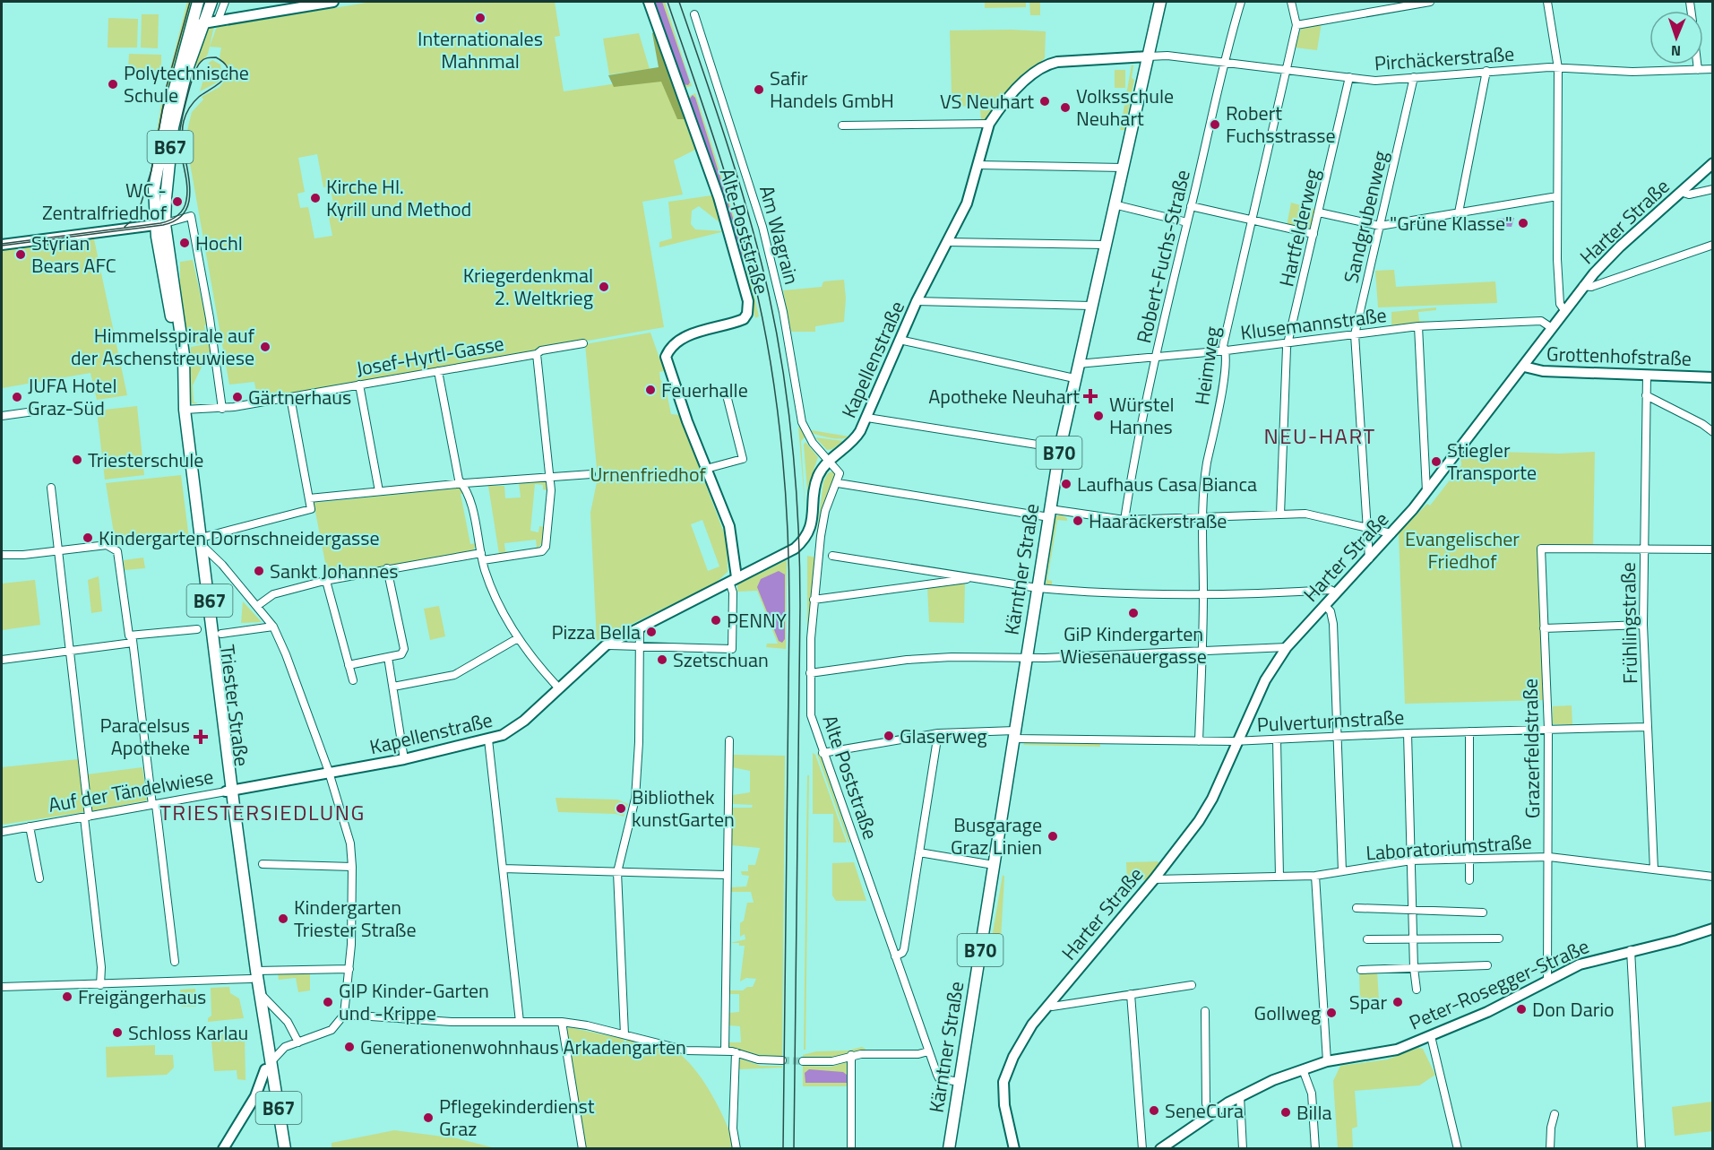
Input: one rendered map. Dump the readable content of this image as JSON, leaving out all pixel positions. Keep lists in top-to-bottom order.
{
  "streets": {
    "main road": [
      "B67",
      "Harter Straße",
      "Alte Poststraße",
      "Grottenhofstraße",
      "Kapellenstraße",
      "B70",
      "Kärntner Straße",
      "Triester Straße",
      "Auf der Tändelwiese",
      "Peter-Rosegger-Straße"
    ],
    "street": [
      "Pirchäckerstraße",
      "Sandgrubenweg",
      "Hartfelderweg",
      "Am Wagrain",
      "Robert-Fuchs-Straße",
      "Klusemannstraße",
      "Josef-Hyrtl-Gasse",
      "Heimweg",
      "Frühlingstraße",
      "Pulverturmstraße",
      "Grazerfeldstraße",
      "Laboratoriumstraße"
    ]
  },
  "crossings": [
    ["Pirchäckerstraße", "Sandgrubenweg"],
    ["Pirchäckerstraße", "Hartfelderweg"],
    ["Pirchäckerstraße", "Robert-Fuchs-Straße"],
    ["Pirchäckerstraße", "Kapellenstraße"],
    ["Pirchäckerstraße", "Heimweg"],
    ["Pirchäckerstraße", "Kärntner Straße"],
    ["B67", "Triester Straße"],
    ["Sandgrubenweg", "Klusemannstraße"],
    ["Harter Straße", "Klusemannstraße"],
    ["Harter Straße", "Grottenhofstraße"],
    ["Harter Straße", "Pulverturmstraße"],
    ["Harter Straße", "Laboratoriumstraße"],
    ["Hartfelderweg", "Klusemannstraße"],
    ["Alte Poststraße", "Kapellenstraße"],
    ["Alte Poststraße", "Kärntner Straße"],
    ["Am Wagrain", "Kapellenstraße"],
    ["Robert-Fuchs-Straße", "Klusemannstraße"],
    ["Klusemannstraße", "Heimweg"],
    ["Klusemannstraße", "Kärntner Straße"],
    ["Josef-Hyrtl-Gasse", "Triester Straße"],
    ["Grottenhofstraße", "Frühlingstraße"],
    ["Kapellenstraße", "Kärntner Straße"],
    ["Kapellenstraße", "Auf der Tändelwiese"],
    ["Heimweg", "Pulverturmstraße"],
    ["Kärntner Straße", "Pulverturmstraße"],
    ["Frühlingstraße", "Pulverturmstraße"],
    ["Frühlingstraße", "Grazerfeldstraße"],
    ["Frühlingstraße", "Laboratoriumstraße"],
    ["Triester Straße", "Auf der Tändelwiese"],
    ["Pulverturmstraße", "Grazerfeldstraße"],
    ["Pulverturmstraße", "Peter-Rosegger-Straße"],
    ["Grazerfeldstraße", "Laboratoriumstraße"],
    ["Grazerfeldstraße", "Peter-Rosegger-Straße"],
    ["Laboratoriumstraße", "Peter-Rosegger-Straße"]
  ],
  "districts": ["NEU-HART", "TRIESTERSIEDLUNG"],
  "parks": ["Urnenfriedhof", "Evangelischer Friedhof"],
  "places": {
    "other": [
      "Internationales Mahnmal",
      "Polytechnische Schule",
      "Safir Handels GmbH",
      "VS Neuhart",
      "Volksschule Neuhart",
      "Robert Fuchsstrasse",
      "Kirche Hl. Kyrill und Method",
      "WC - Zentralfriedhof",
      "\"Grüne Klasse\"",
      "Hochl",
      "Styrian Bears AFC",
      "Kriegerdenkmal 2. Weltkrieg",
      "Himmelsspirale auf der Aschenstreuwiese",
      "Feuerhalle",
      "JUFA Hotel Graz-Süd",
      "Gärtnerhaus",
      "Würstel Hannes",
      "Triesterschule",
      "Stiegler Transporte",
      "Laufhaus Casa Bianca",
      "Haaräckerstraße",
      "Kindergarten Dornschneidergasse",
      "Sankt Johannes",
      "GiP Kindergarten Wiesenauergasse",
      "PENNY",
      "Pizza Bella",
      "Szetschuan",
      "Glaserweg",
      "Bibliothek kunstGarten",
      "Busgarage Graz Linien",
      "Kindergarten Triester Straße",
      "Freigängerhaus",
      "GIP Kinder-Garten und -Krippe",
      "Spar",
      "Don Dario",
      "Gollweg",
      "Schloss Karlau",
      "Generationenwohnhaus Arkadengarten",
      "SeneCura",
      "Billa",
      "Pflegekinderdienst Graz"
    ],
    "health": ["Apotheke Neuhart", "Paracelsus Apotheke"]
  },
  "north": "bottom"
}
